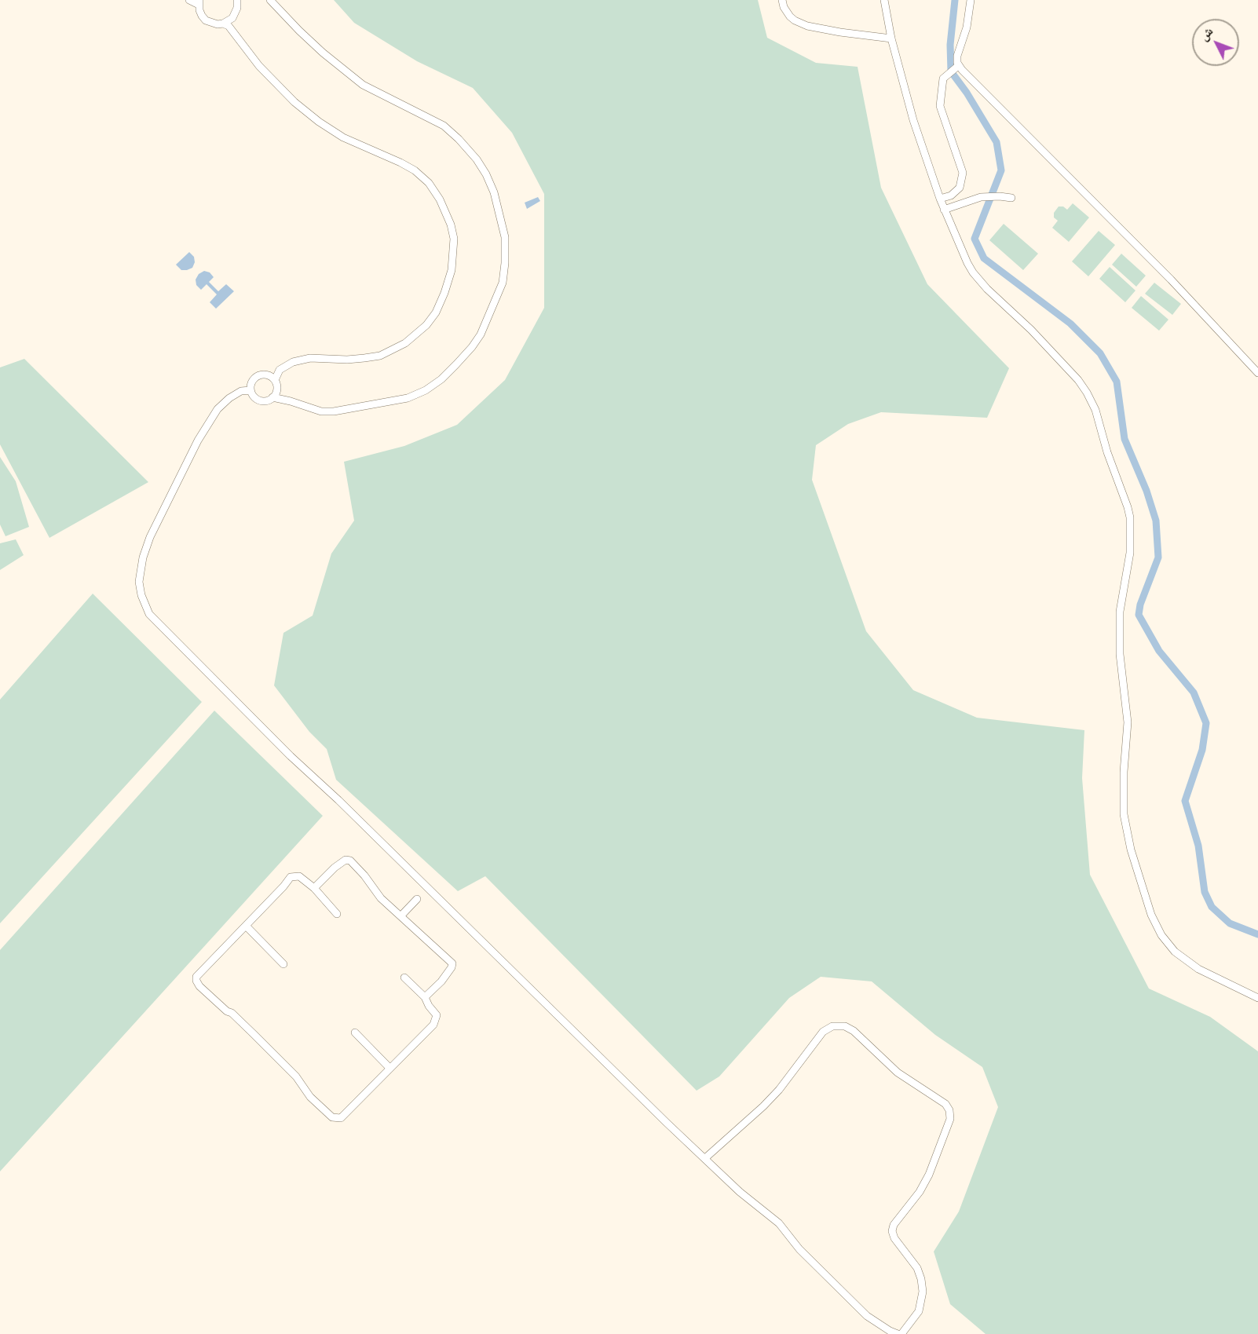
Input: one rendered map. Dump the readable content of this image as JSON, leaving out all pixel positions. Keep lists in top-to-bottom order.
{
  "north": "top left"
}
